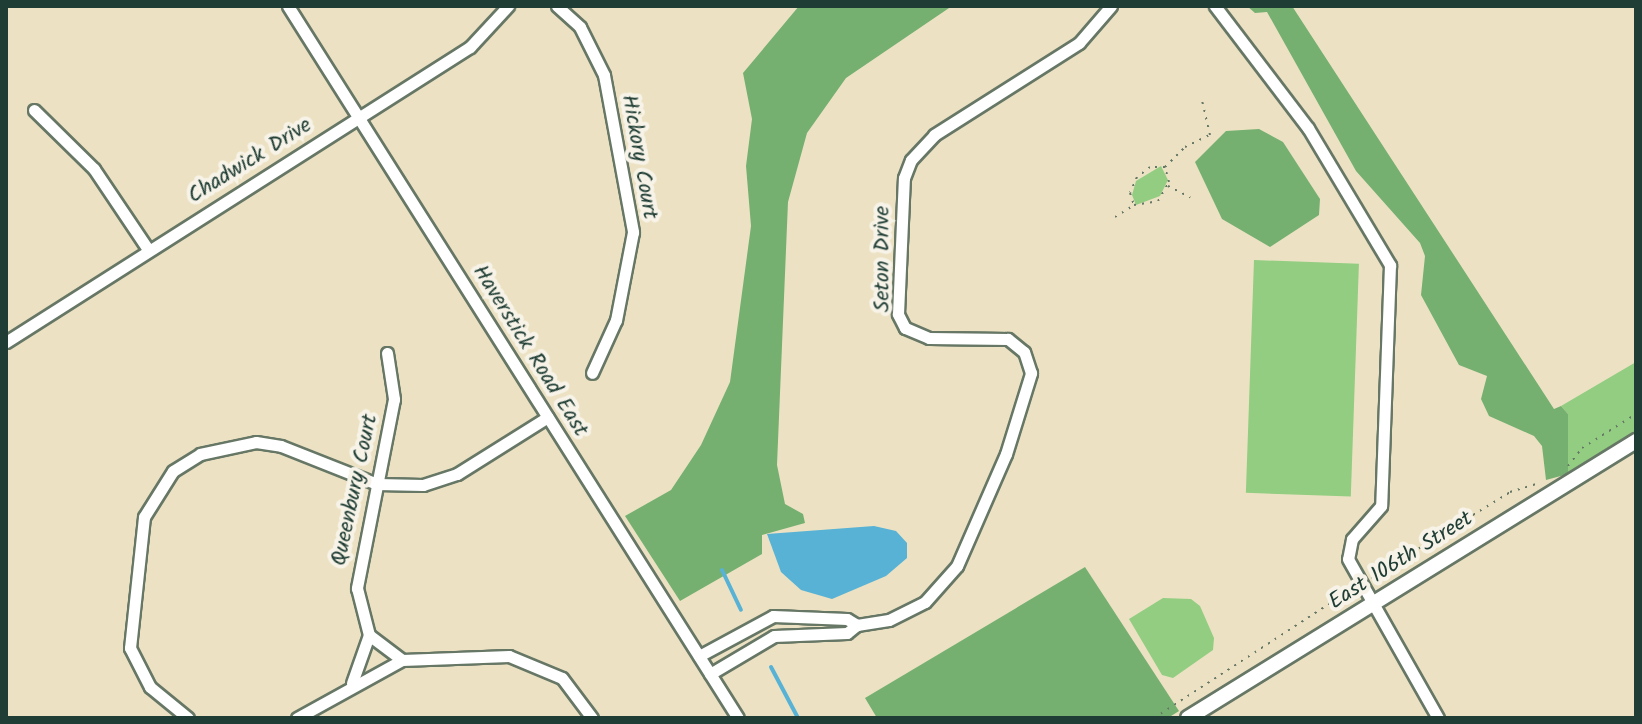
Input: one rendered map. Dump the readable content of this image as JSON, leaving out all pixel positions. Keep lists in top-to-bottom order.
{
  "streets": {
    "street": [
      "Hickory Court",
      "Chadwick Drive",
      "Seton Drive",
      "Haverstick Road East",
      "Queenbury Court",
      "East 106th Street"
    ]
  },
  "crossings": [
    ["Chadwick Drive", "Haverstick Road East"],
    ["Seton Drive", "Haverstick Road East"]
  ]
}
